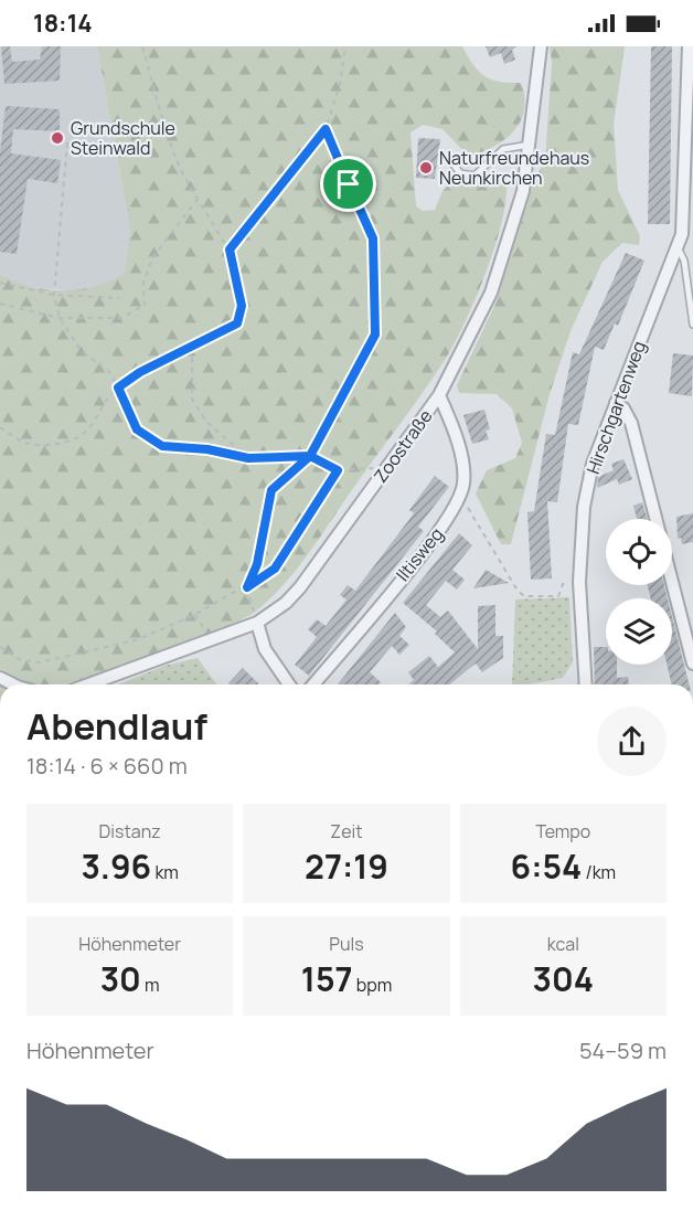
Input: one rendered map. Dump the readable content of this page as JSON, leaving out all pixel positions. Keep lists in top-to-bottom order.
{
  "streets": {
    "street": ["Hirschgartenweg", "Zoostraße", "Iltisweg"]
  },
  "crossings": [
    ["Zoostraße", "Iltisweg"]
  ],
  "places": ["Grundschule Steinwald", "Naturfreundehaus Neunkirchen"],
  "page": {
    "status": "18:14",
    "heading": ["Abendlauf", "18:14 · 6 × 660 m"],
    "stats": [
      ["Distanz", "3.96 km"],
      ["Zeit", "27:19"],
      ["Tempo", "6:54 /km"],
      ["Höhenmeter", "30 m"],
      ["Puls", "157 bpm"],
      ["kcal", "304"]
    ],
    "chart": ["Höhenmeter", "54–59 m"]
  }
}
